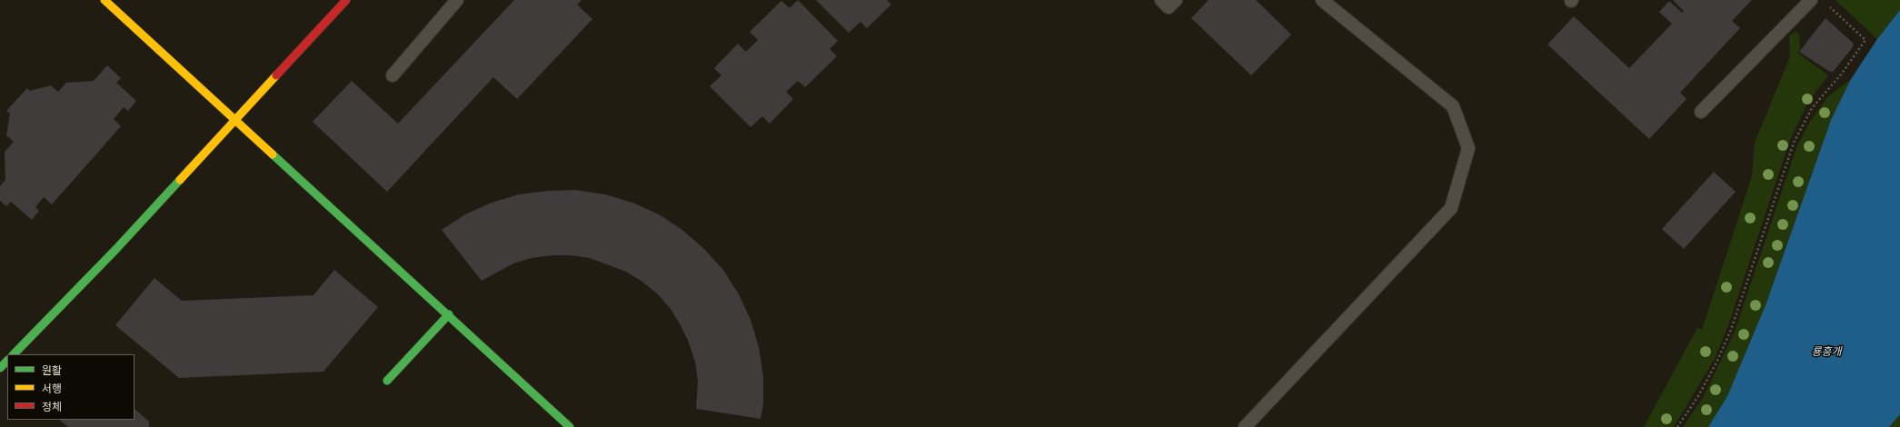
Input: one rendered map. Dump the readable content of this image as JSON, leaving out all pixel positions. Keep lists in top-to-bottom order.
{
  "water": ["룡흥개"],
  "legend": ["원활", "서행", "정체"]
}
